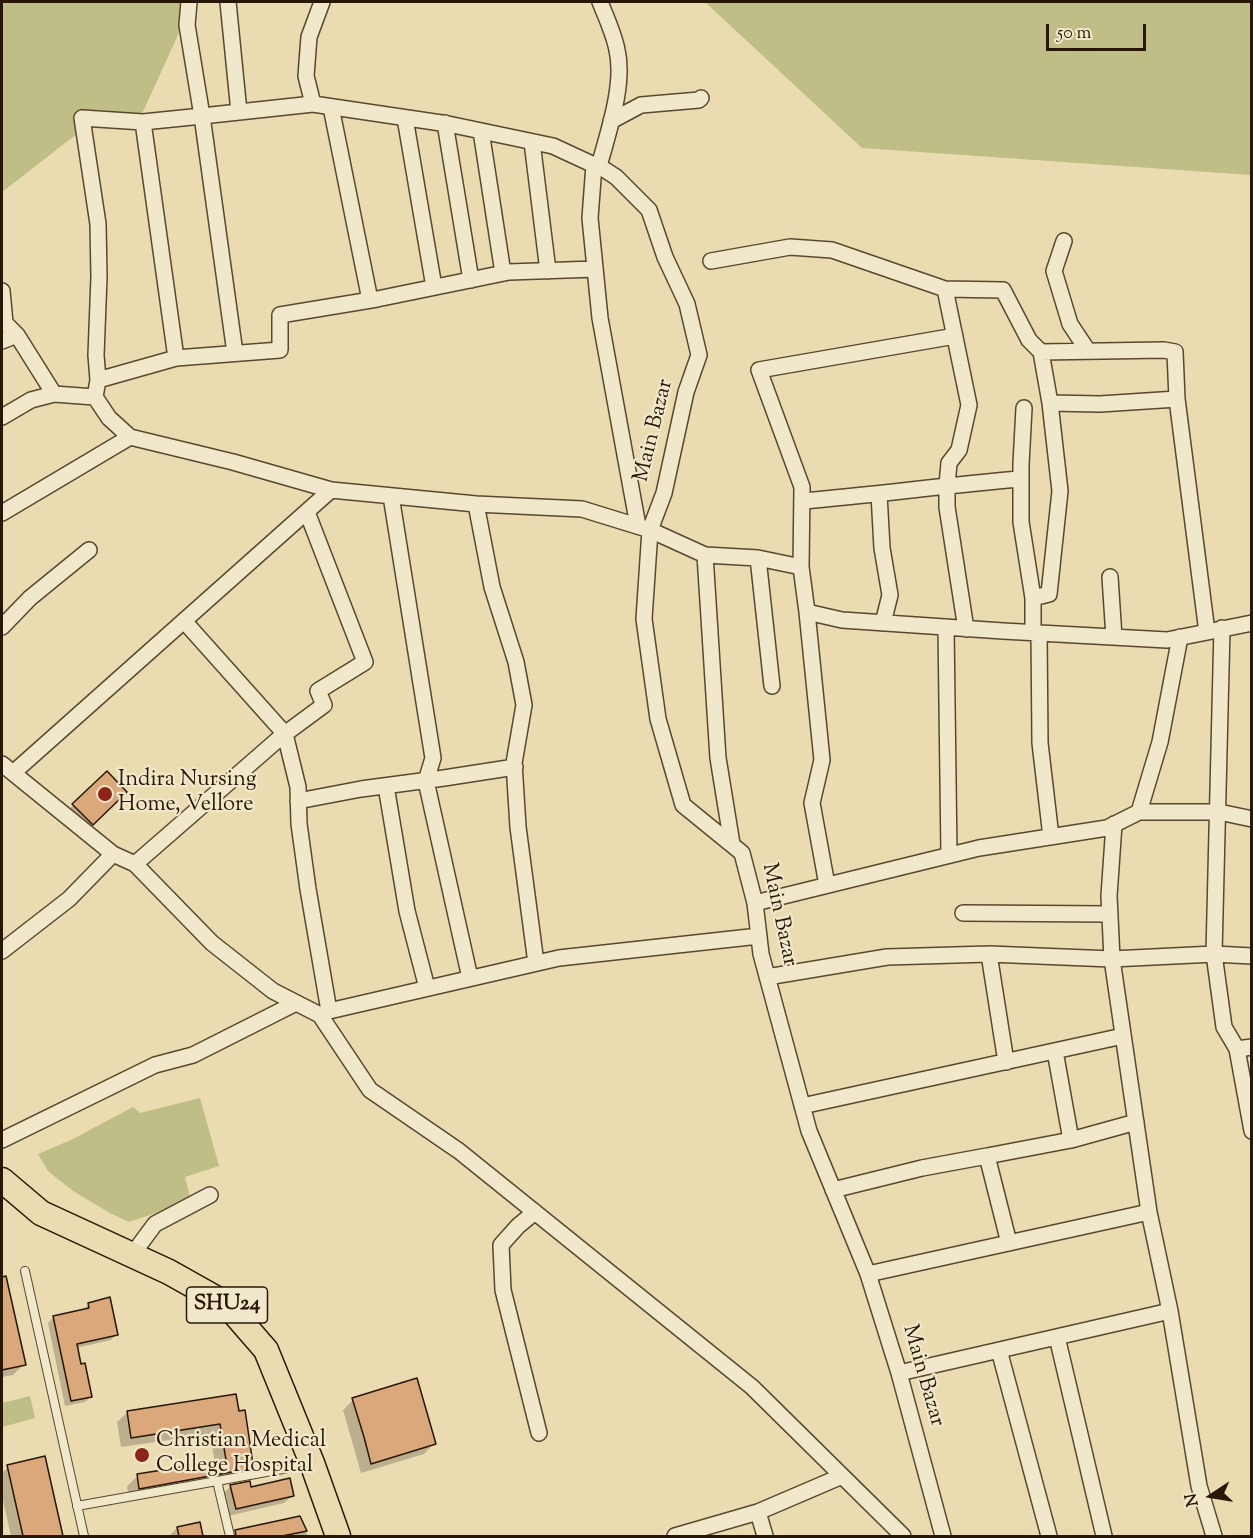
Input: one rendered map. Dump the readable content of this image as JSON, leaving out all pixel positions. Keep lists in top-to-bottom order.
{
  "streets": {
    "main road": ["SHU24"],
    "street": ["Main Bazar"]
  },
  "places": ["Indira Nursing Home, Vellore", "Christian Medical College Hospital"],
  "scale_bar": "50 m",
  "north": "left"
}
